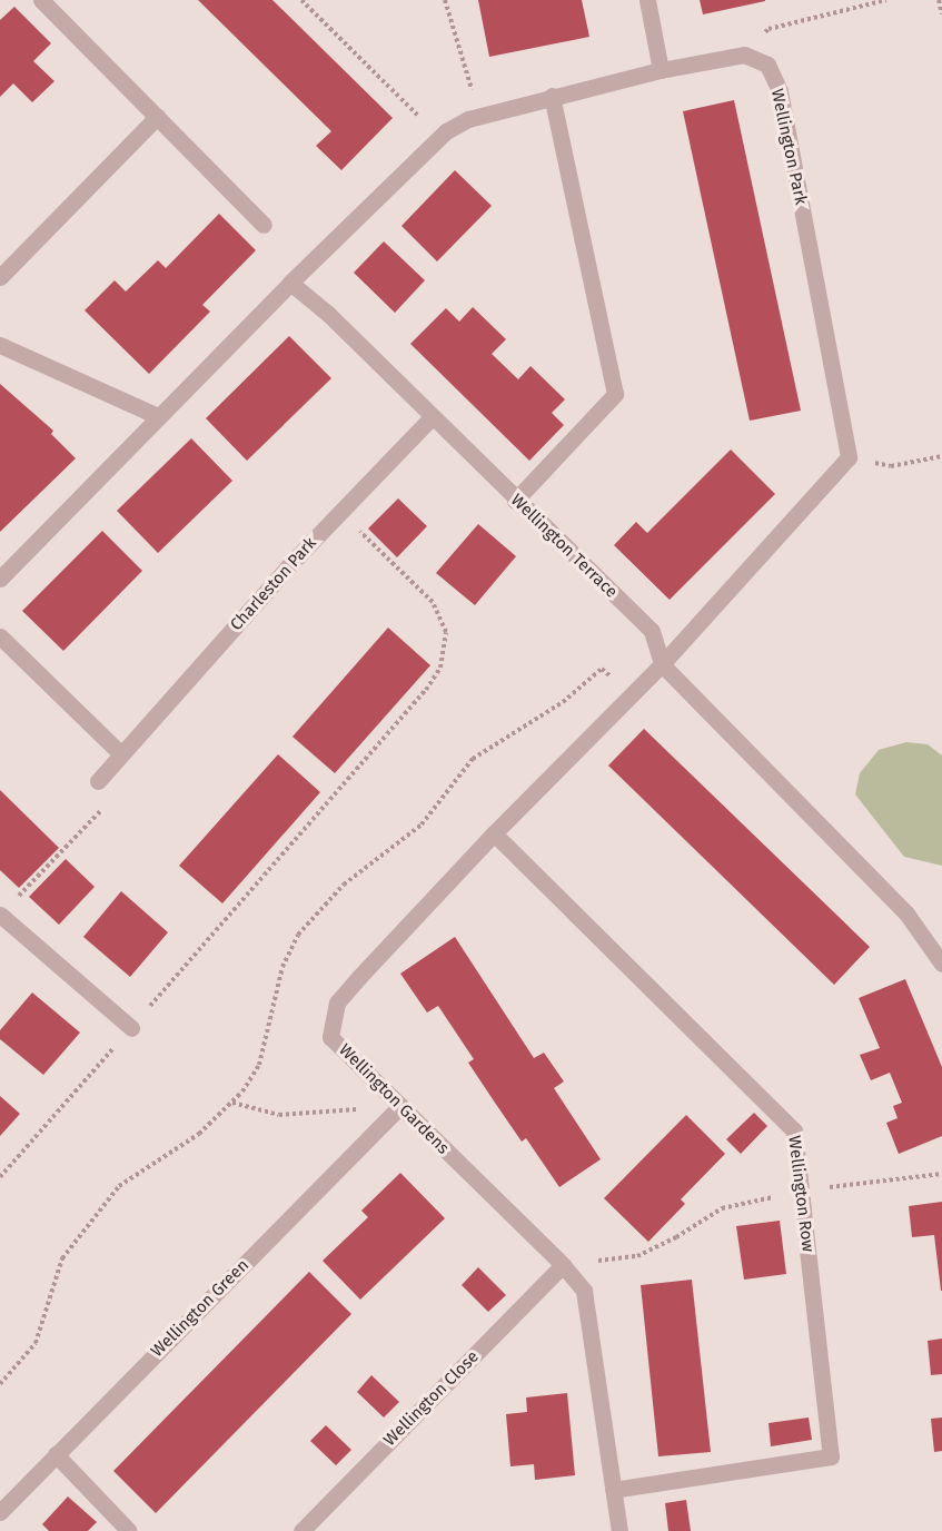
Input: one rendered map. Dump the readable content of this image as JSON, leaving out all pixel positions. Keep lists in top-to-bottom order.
{
  "streets": {
    "street": [
      "Wellington Park",
      "Wellington Terrace",
      "Charleston Park",
      "Wellington Gardens",
      "Wellington Row",
      "Wellington Green",
      "Wellington Close"
    ]
  },
  "crossings": [
    ["Wellington Terrace", "Charleston Park"],
    ["Wellington Terrace", "Wellington Gardens"],
    ["Wellington Gardens", "Wellington Row"],
    ["Wellington Gardens", "Wellington Green"],
    ["Wellington Gardens", "Wellington Close"]
  ]
}
